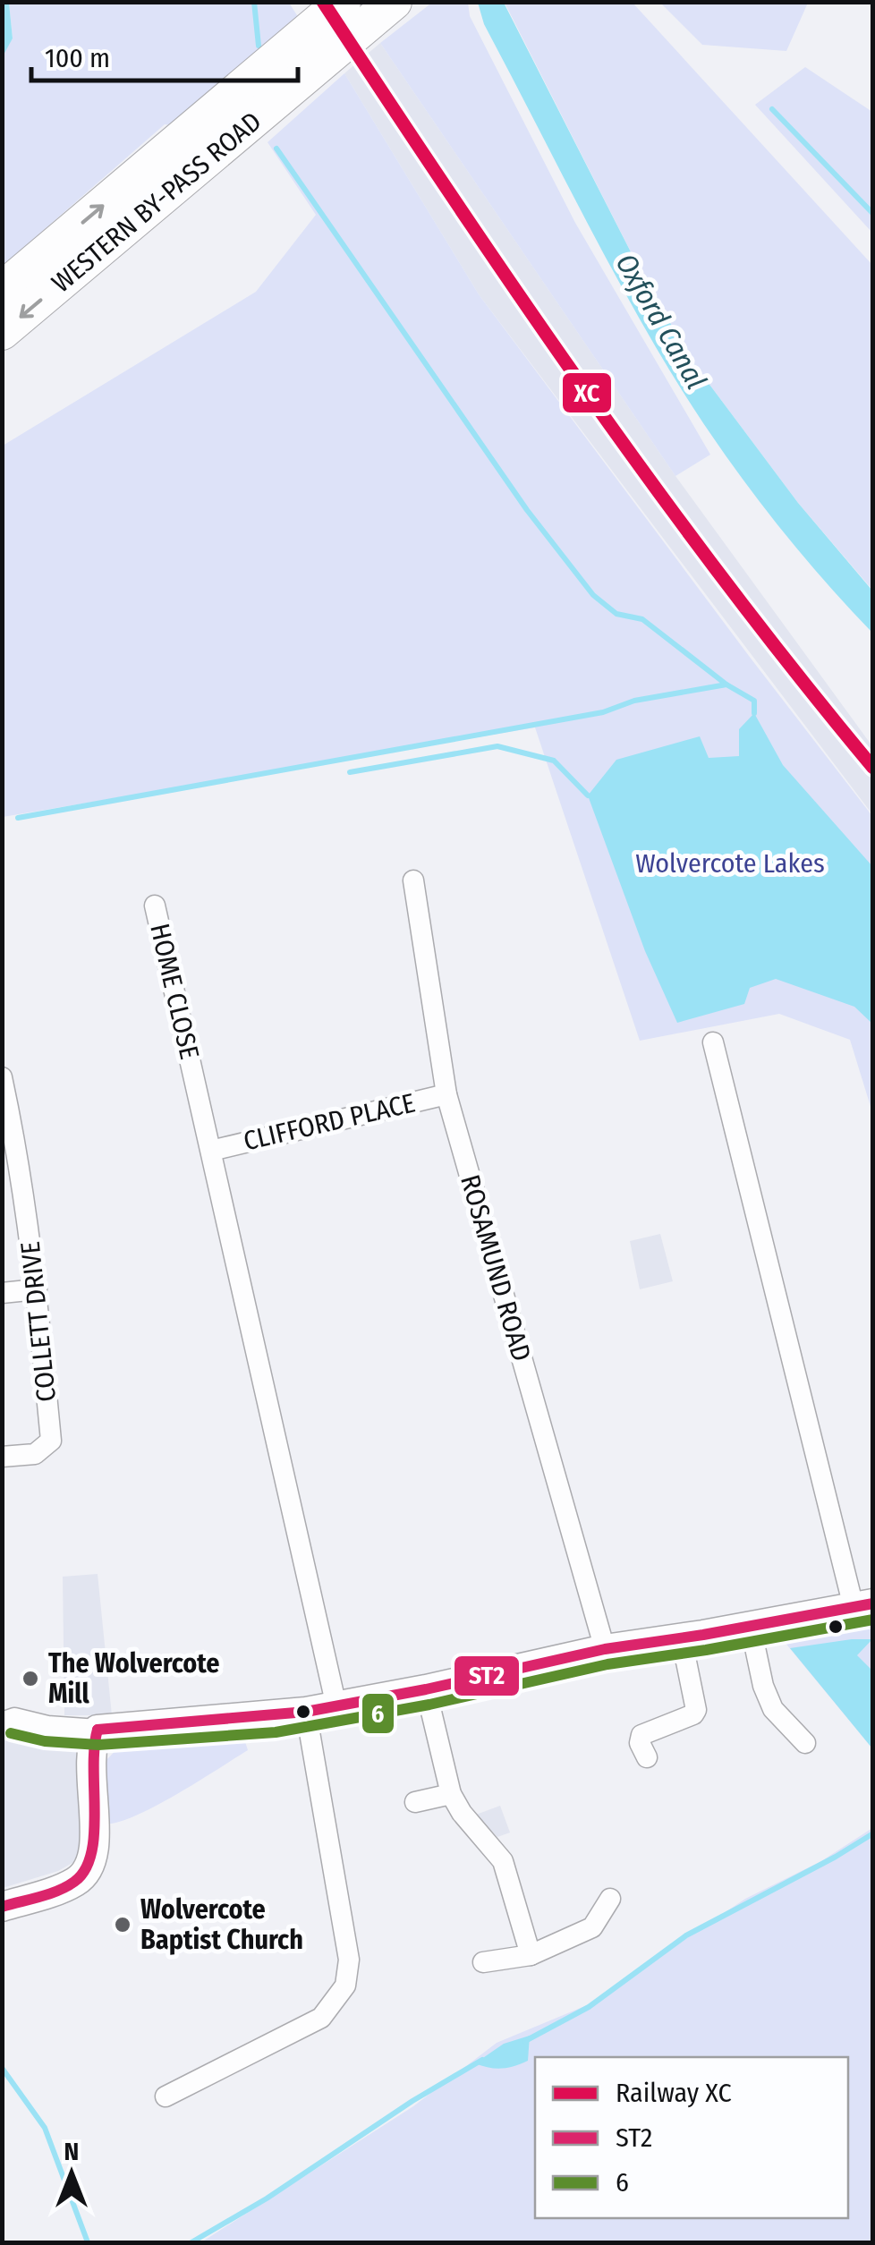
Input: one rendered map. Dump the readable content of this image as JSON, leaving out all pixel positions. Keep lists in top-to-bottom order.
{
  "streets": {
    "highway": ["WESTERN BY-PASS ROAD"],
    "street": [
      "HOME CLOSE",
      "CLIFFORD PLACE",
      "ROSAMUND ROAD",
      "COLLETT DRIVE"
    ]
  },
  "crossings": [
    ["HOME CLOSE", "CLIFFORD PLACE"],
    ["CLIFFORD PLACE", "ROSAMUND ROAD"]
  ],
  "water": ["Oxford Canal"],
  "parks": ["Wolvercote Lakes"],
  "places": ["The Wolvercote Mill", "Wolvercote Baptist Church"],
  "lines": ["rail line XC", "transit line ST2", "transit line 6"],
  "legend": ["Railway XC", "ST2", "6"],
  "scale_bar": "100 m",
  "north": "top"
}
